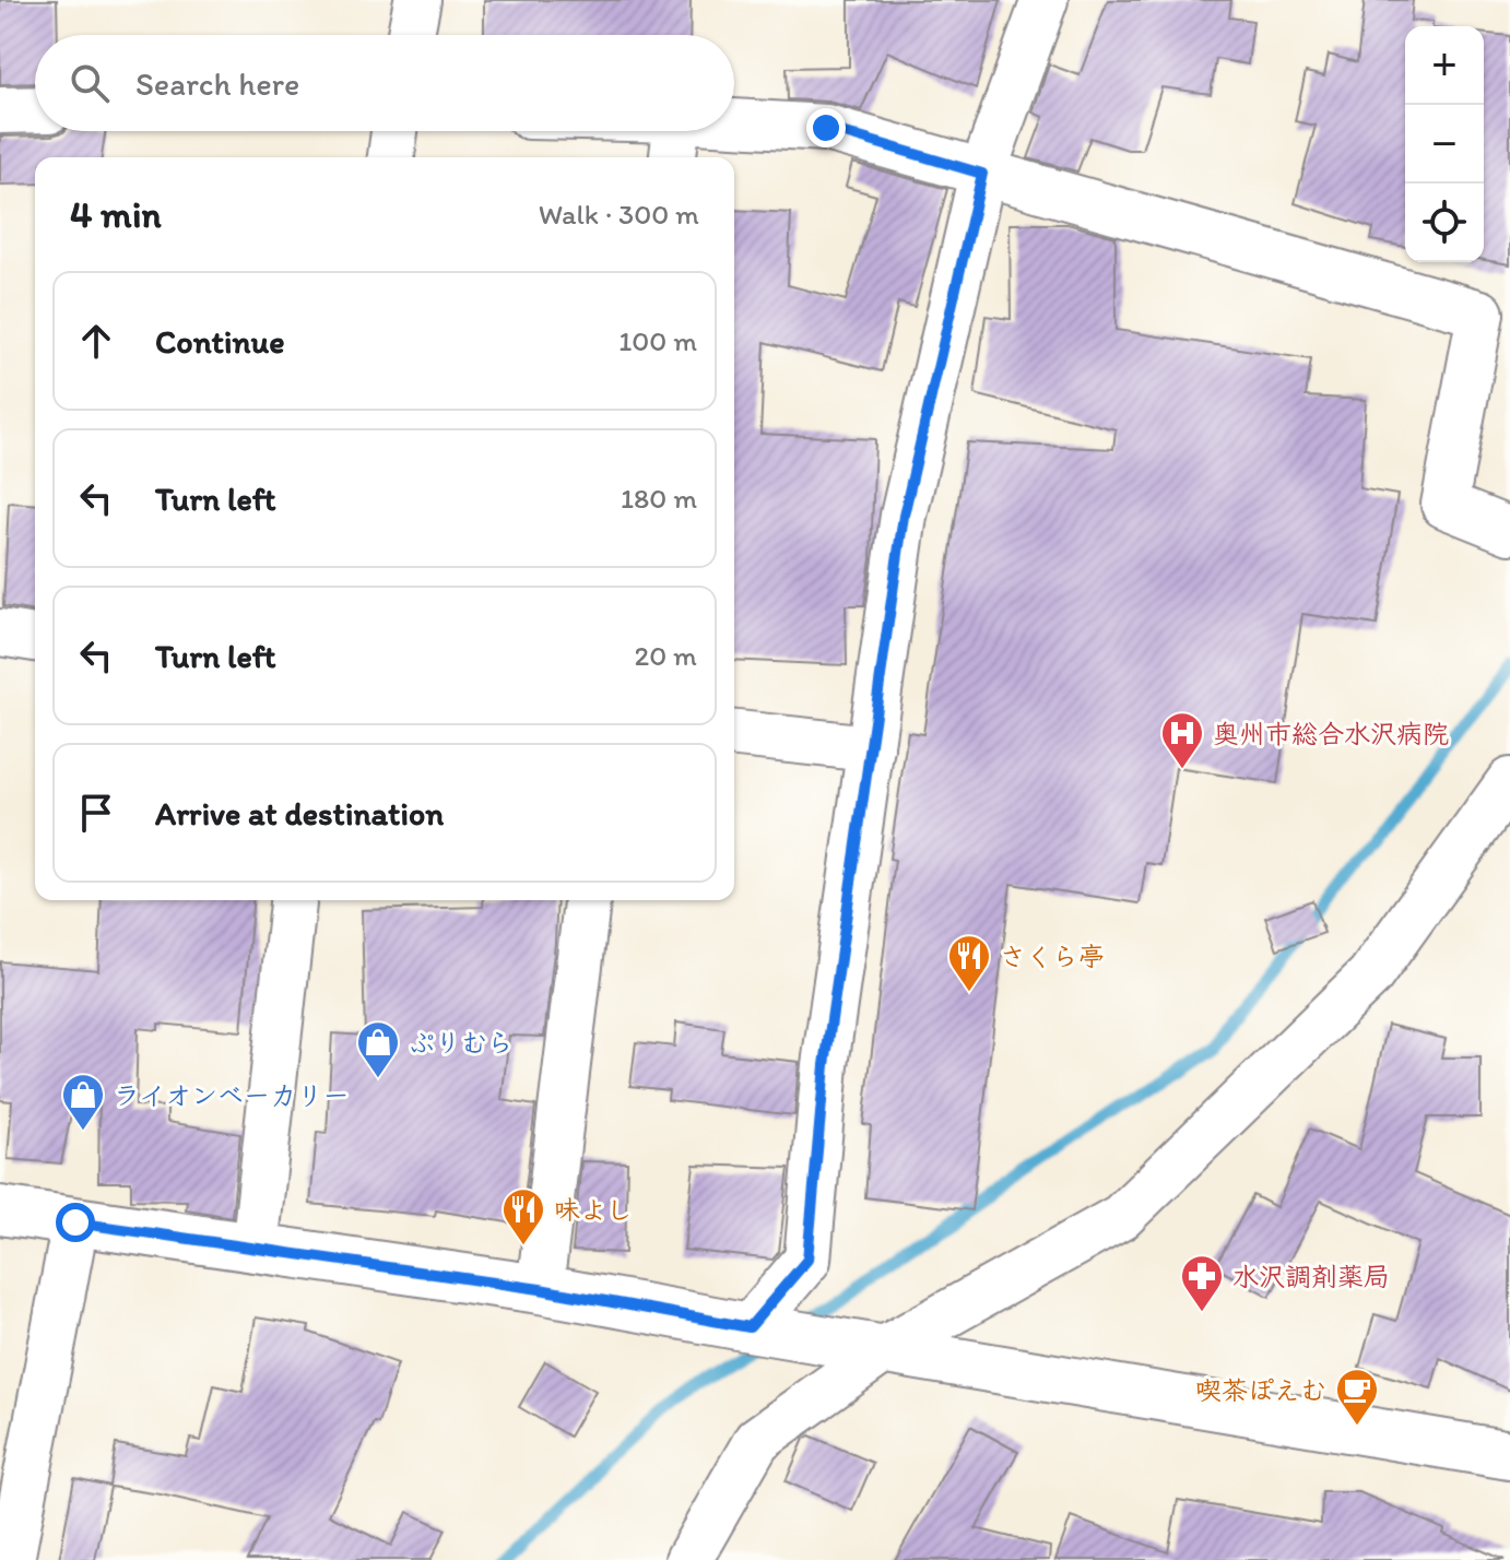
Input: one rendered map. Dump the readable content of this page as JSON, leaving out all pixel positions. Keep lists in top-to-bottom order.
{
  "places": {
    "hospital": ["奥州市総合水沢病院"],
    "restaurant": ["さくら亭", "味よし"],
    "shop": ["ぷりむら", "ライオンベーカリー"],
    "pharmacy": ["水沢調剤薬局"],
    "cafe": ["喫茶ぽえむ"]
  },
  "page": {
    "map_buttons": ["+", "−"],
    "search": "Search here",
    "heading": ["4 min", "Walk · 300 m"],
    "list": [
      ["Continue", "100 m"],
      ["Turn left", "180 m"],
      ["Turn left", "20 m"],
      "Arrive at destination"
    ]
  }
}
